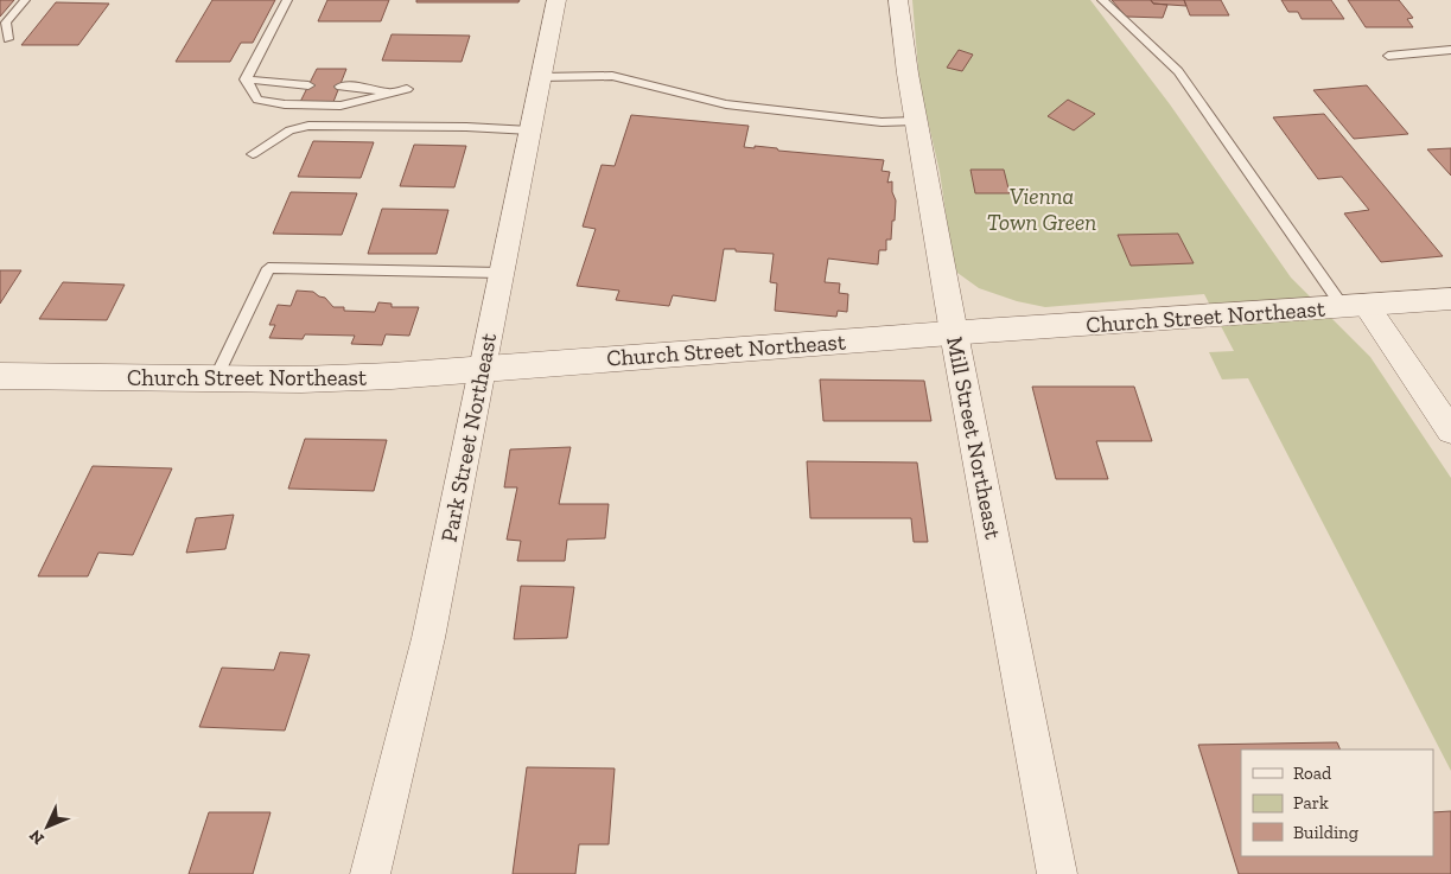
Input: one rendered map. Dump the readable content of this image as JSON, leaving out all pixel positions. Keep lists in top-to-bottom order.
{
  "streets": {
    "street": ["Church Street Northeast", "Park Street Northeast", "Mill Street Northeast"]
  },
  "crossings": [
    ["Church Street Northeast", "Park Street Northeast"],
    ["Church Street Northeast", "Mill Street Northeast"]
  ],
  "parks": ["Vienna Town Green"],
  "legend": ["Road", "Park", "Building"],
  "north": "bottom left"
}
